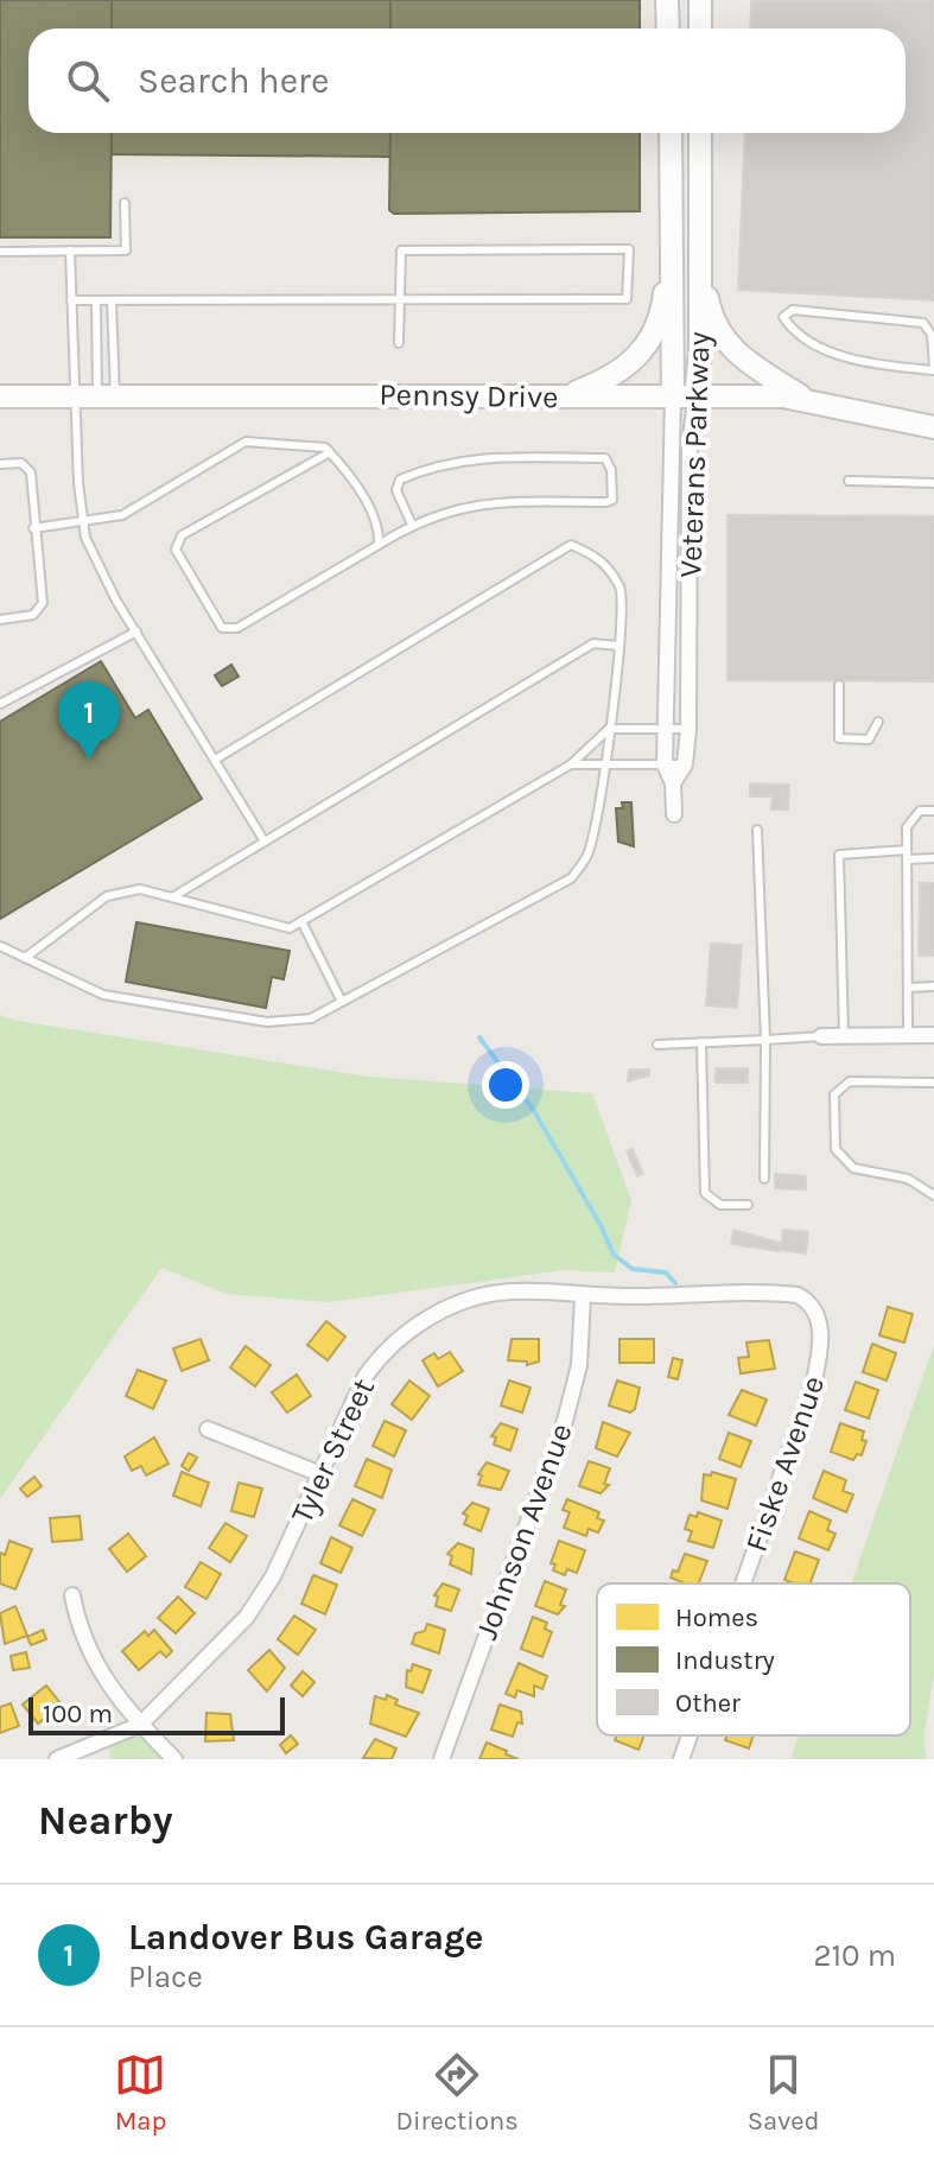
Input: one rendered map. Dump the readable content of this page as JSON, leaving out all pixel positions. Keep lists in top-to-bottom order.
{
  "streets": {
    "main road": ["Pennsy Drive", "Veterans Parkway"],
    "street": ["Tyler Street", "Fiske Avenue", "Johnson Avenue"]
  },
  "crossings": [
    ["Pennsy Drive", "Veterans Parkway"],
    ["Tyler Street", "Fiske Avenue"],
    ["Tyler Street", "Johnson Avenue"]
  ],
  "legend": ["Homes", "Industry", "Other"],
  "scale_bar": "100 m",
  "page": {
    "search": "Search here",
    "pins": "1",
    "scale": "100 m",
    "heading": "Nearby",
    "list": [
      {
        "mark": "1",
        "name": "Landover Bus Garage",
        "note": "Place",
        "value": "210 m"
      }
    ],
    "nav": ["Map", "Directions", "Saved"]
  }
}
